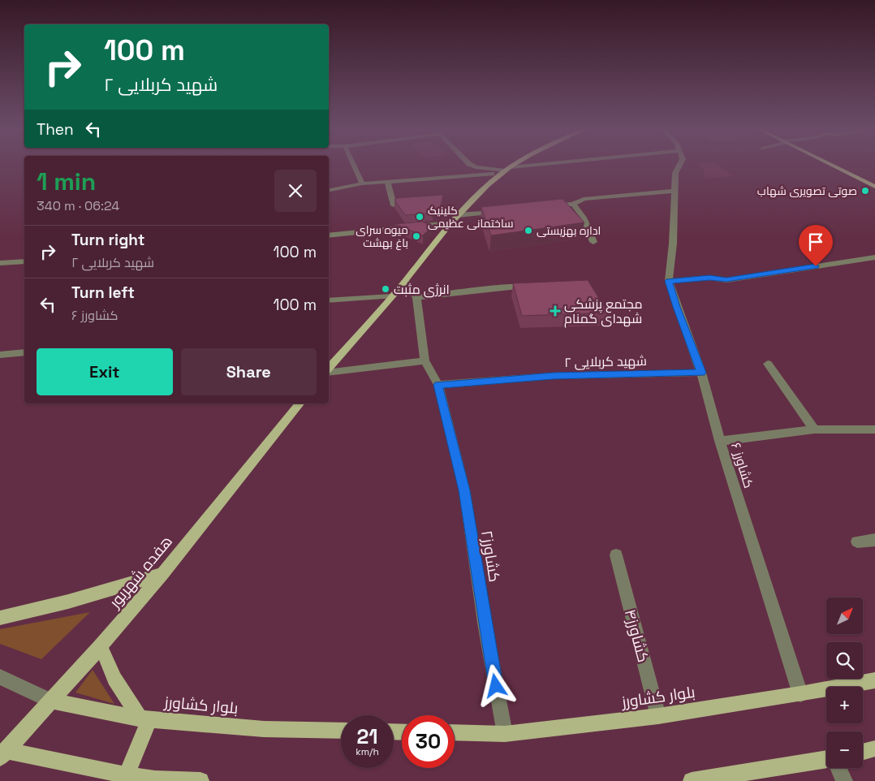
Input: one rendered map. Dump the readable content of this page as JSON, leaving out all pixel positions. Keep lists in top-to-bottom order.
{
  "streets": {
    "main road": ["هفده شهریور", "بلوار کشاورز"],
    "street": [
      "شهید کربلایی ۲",
      "کشاورز ۶",
      "کشاورز۲",
      "کشاورز۴"
    ]
  },
  "crossings": [
    ["شهید کربلایی ۲", "کشاورز ۶"],
    ["شهید کربلایی ۲", "کشاورز۲"],
    ["کشاورز ۶", "بلوار کشاورز"],
    ["کشاورز۲", "بلوار کشاورز"],
    ["هفده شهریور", "بلوار کشاورز"],
    ["کشاورز۴", "بلوار کشاورز"]
  ],
  "places": {
    "other": [
      "صوتی تصویری شهاب",
      "کلینیک ساختمانی عظیمی",
      "اداره بهزیستی",
      "میوه سرای باغ بهشت",
      "انرژی مثبت"
    ],
    "health": ["مجتمع پزشکی شهدای گمنام"]
  },
  "north": "top right",
  "page": {
    "turn": ["100 m", "شهید کربلایی ۲"],
    "then": "Then",
    "heading": ["1 min", "340 m · 06:24"],
    "list": [
      {
        "name": "Turn right",
        "note": "شهید کربلایی ۲",
        "value": "100 m"
      },
      {
        "name": "Turn left",
        "note": "کشاورز ۶",
        "value": "100 m"
      }
    ],
    "buttons": ["Exit", "Share"],
    "map_buttons": ["+", "−"],
    "speed": "21 km/h",
    "limit": "30"
  }
}
